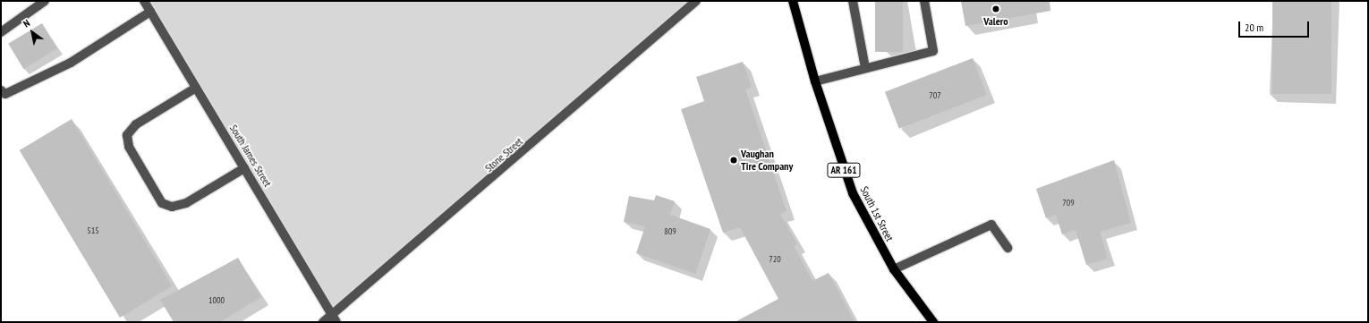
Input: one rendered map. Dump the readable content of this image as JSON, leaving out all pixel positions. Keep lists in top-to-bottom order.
{
  "streets": {
    "main road": ["AR 161", "South 1st Street"],
    "street": ["Stone Street", "South James Street"]
  },
  "crossings": [
    ["Stone Street", "South James Street"]
  ],
  "places": ["Valero", "Vaughan Tire Company"],
  "house_numbers": [
    "707",
    "709",
    "515",
    "809",
    "720",
    "1000"
  ],
  "scale_bar": "20 m",
  "north": "top left"
}
